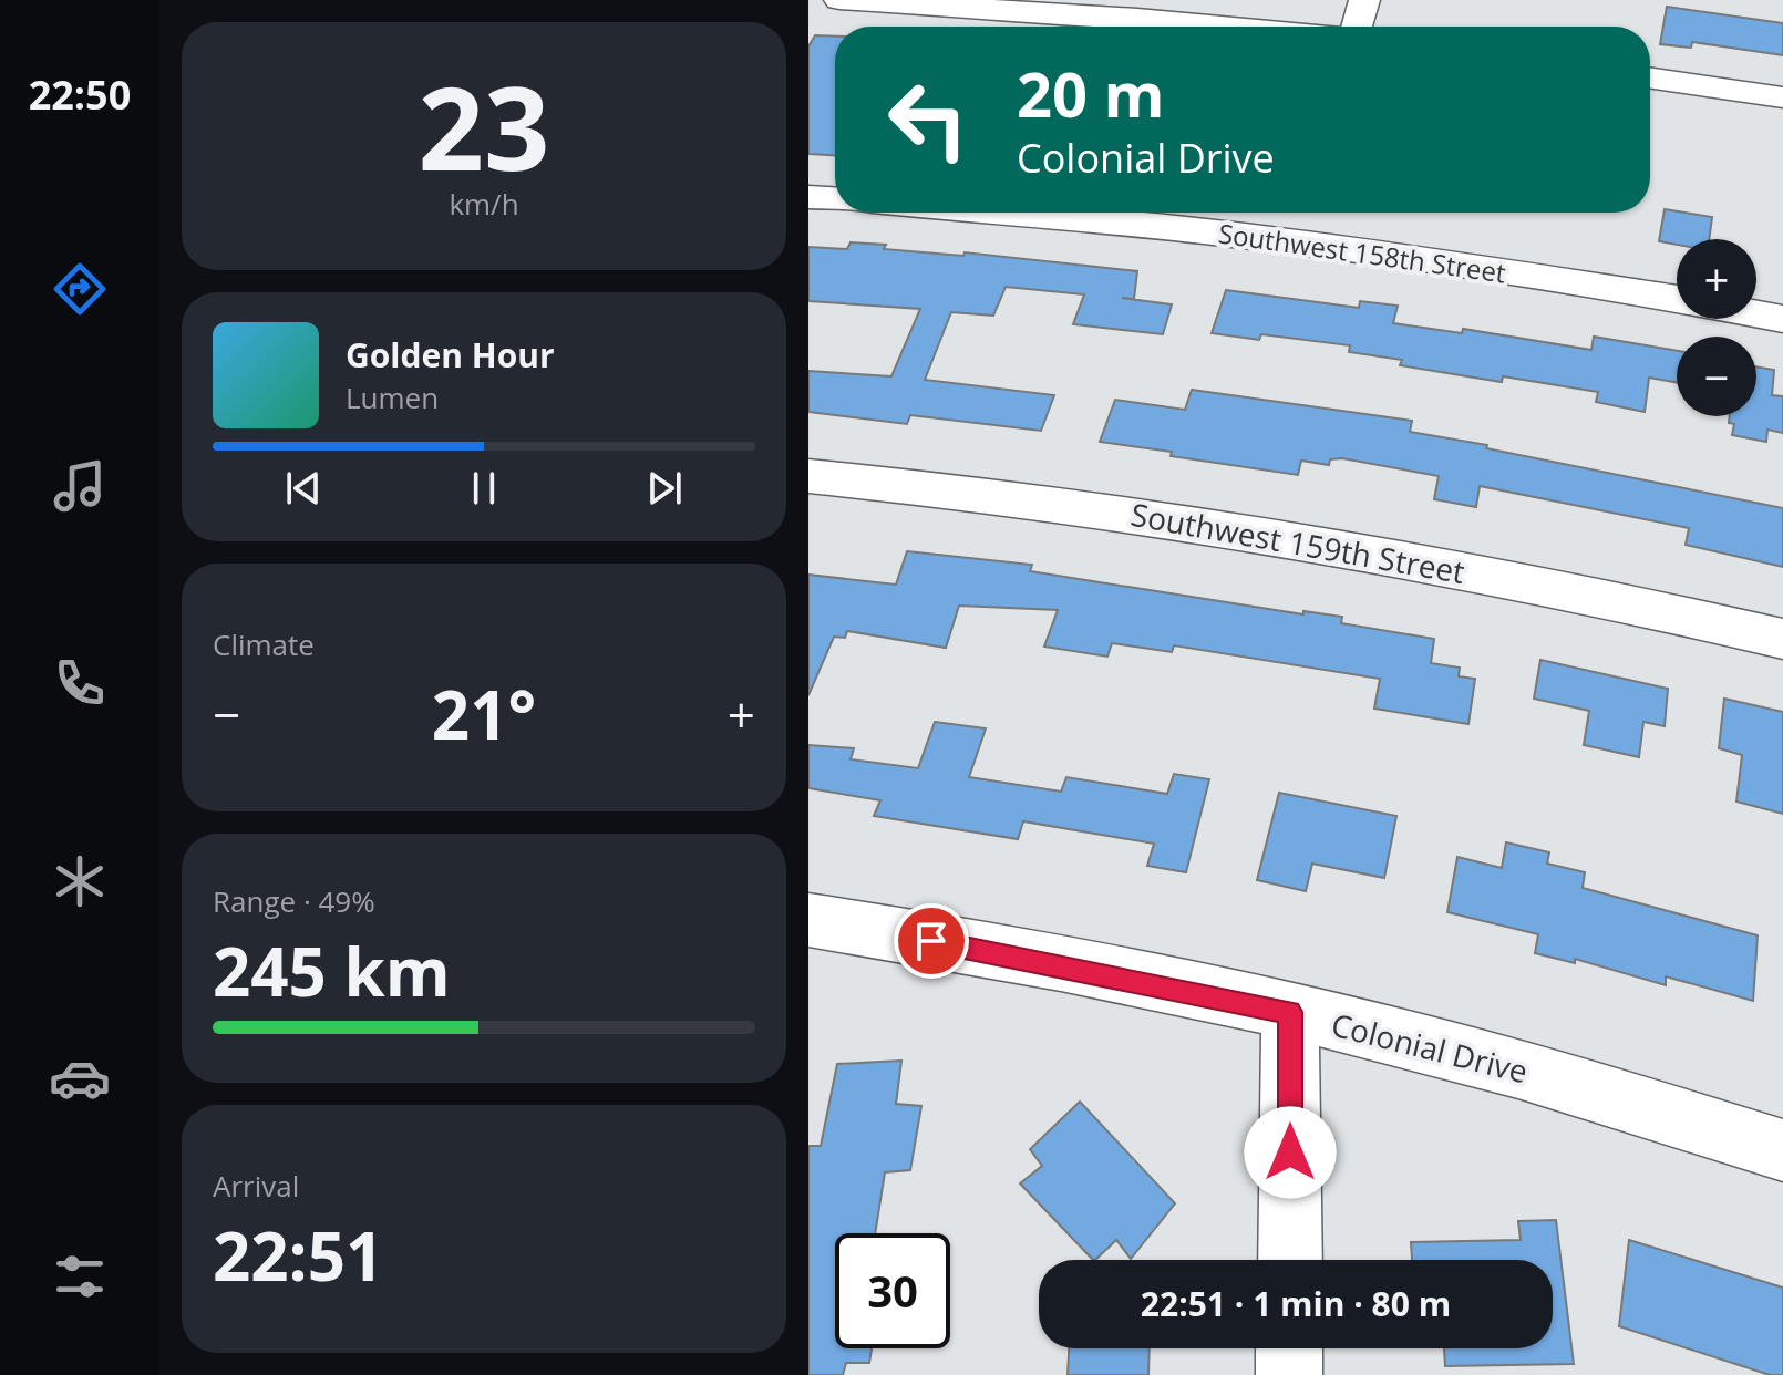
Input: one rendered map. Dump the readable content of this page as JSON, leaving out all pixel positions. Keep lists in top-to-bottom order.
{
  "streets": {
    "street": ["Southwest 158th Street", "Southwest 159th Street", "Colonial Drive"]
  },
  "page": {
    "tabs": "22:50",
    "tile": [
      ["23", "km/h"],
      "Climate",
      ["Range · 49%", "245 km"],
      ["Arrival", "22:51"]
    ],
    "turn": ["20 m", "Colonial Drive"],
    "map_buttons": ["+", "−"],
    "song": ["Golden Hour", "Lumen"],
    "heat": ["−", "21°", "+"],
    "limit": "30",
    "trip": "22:51 · 1 min · 80 m"
  }
}
